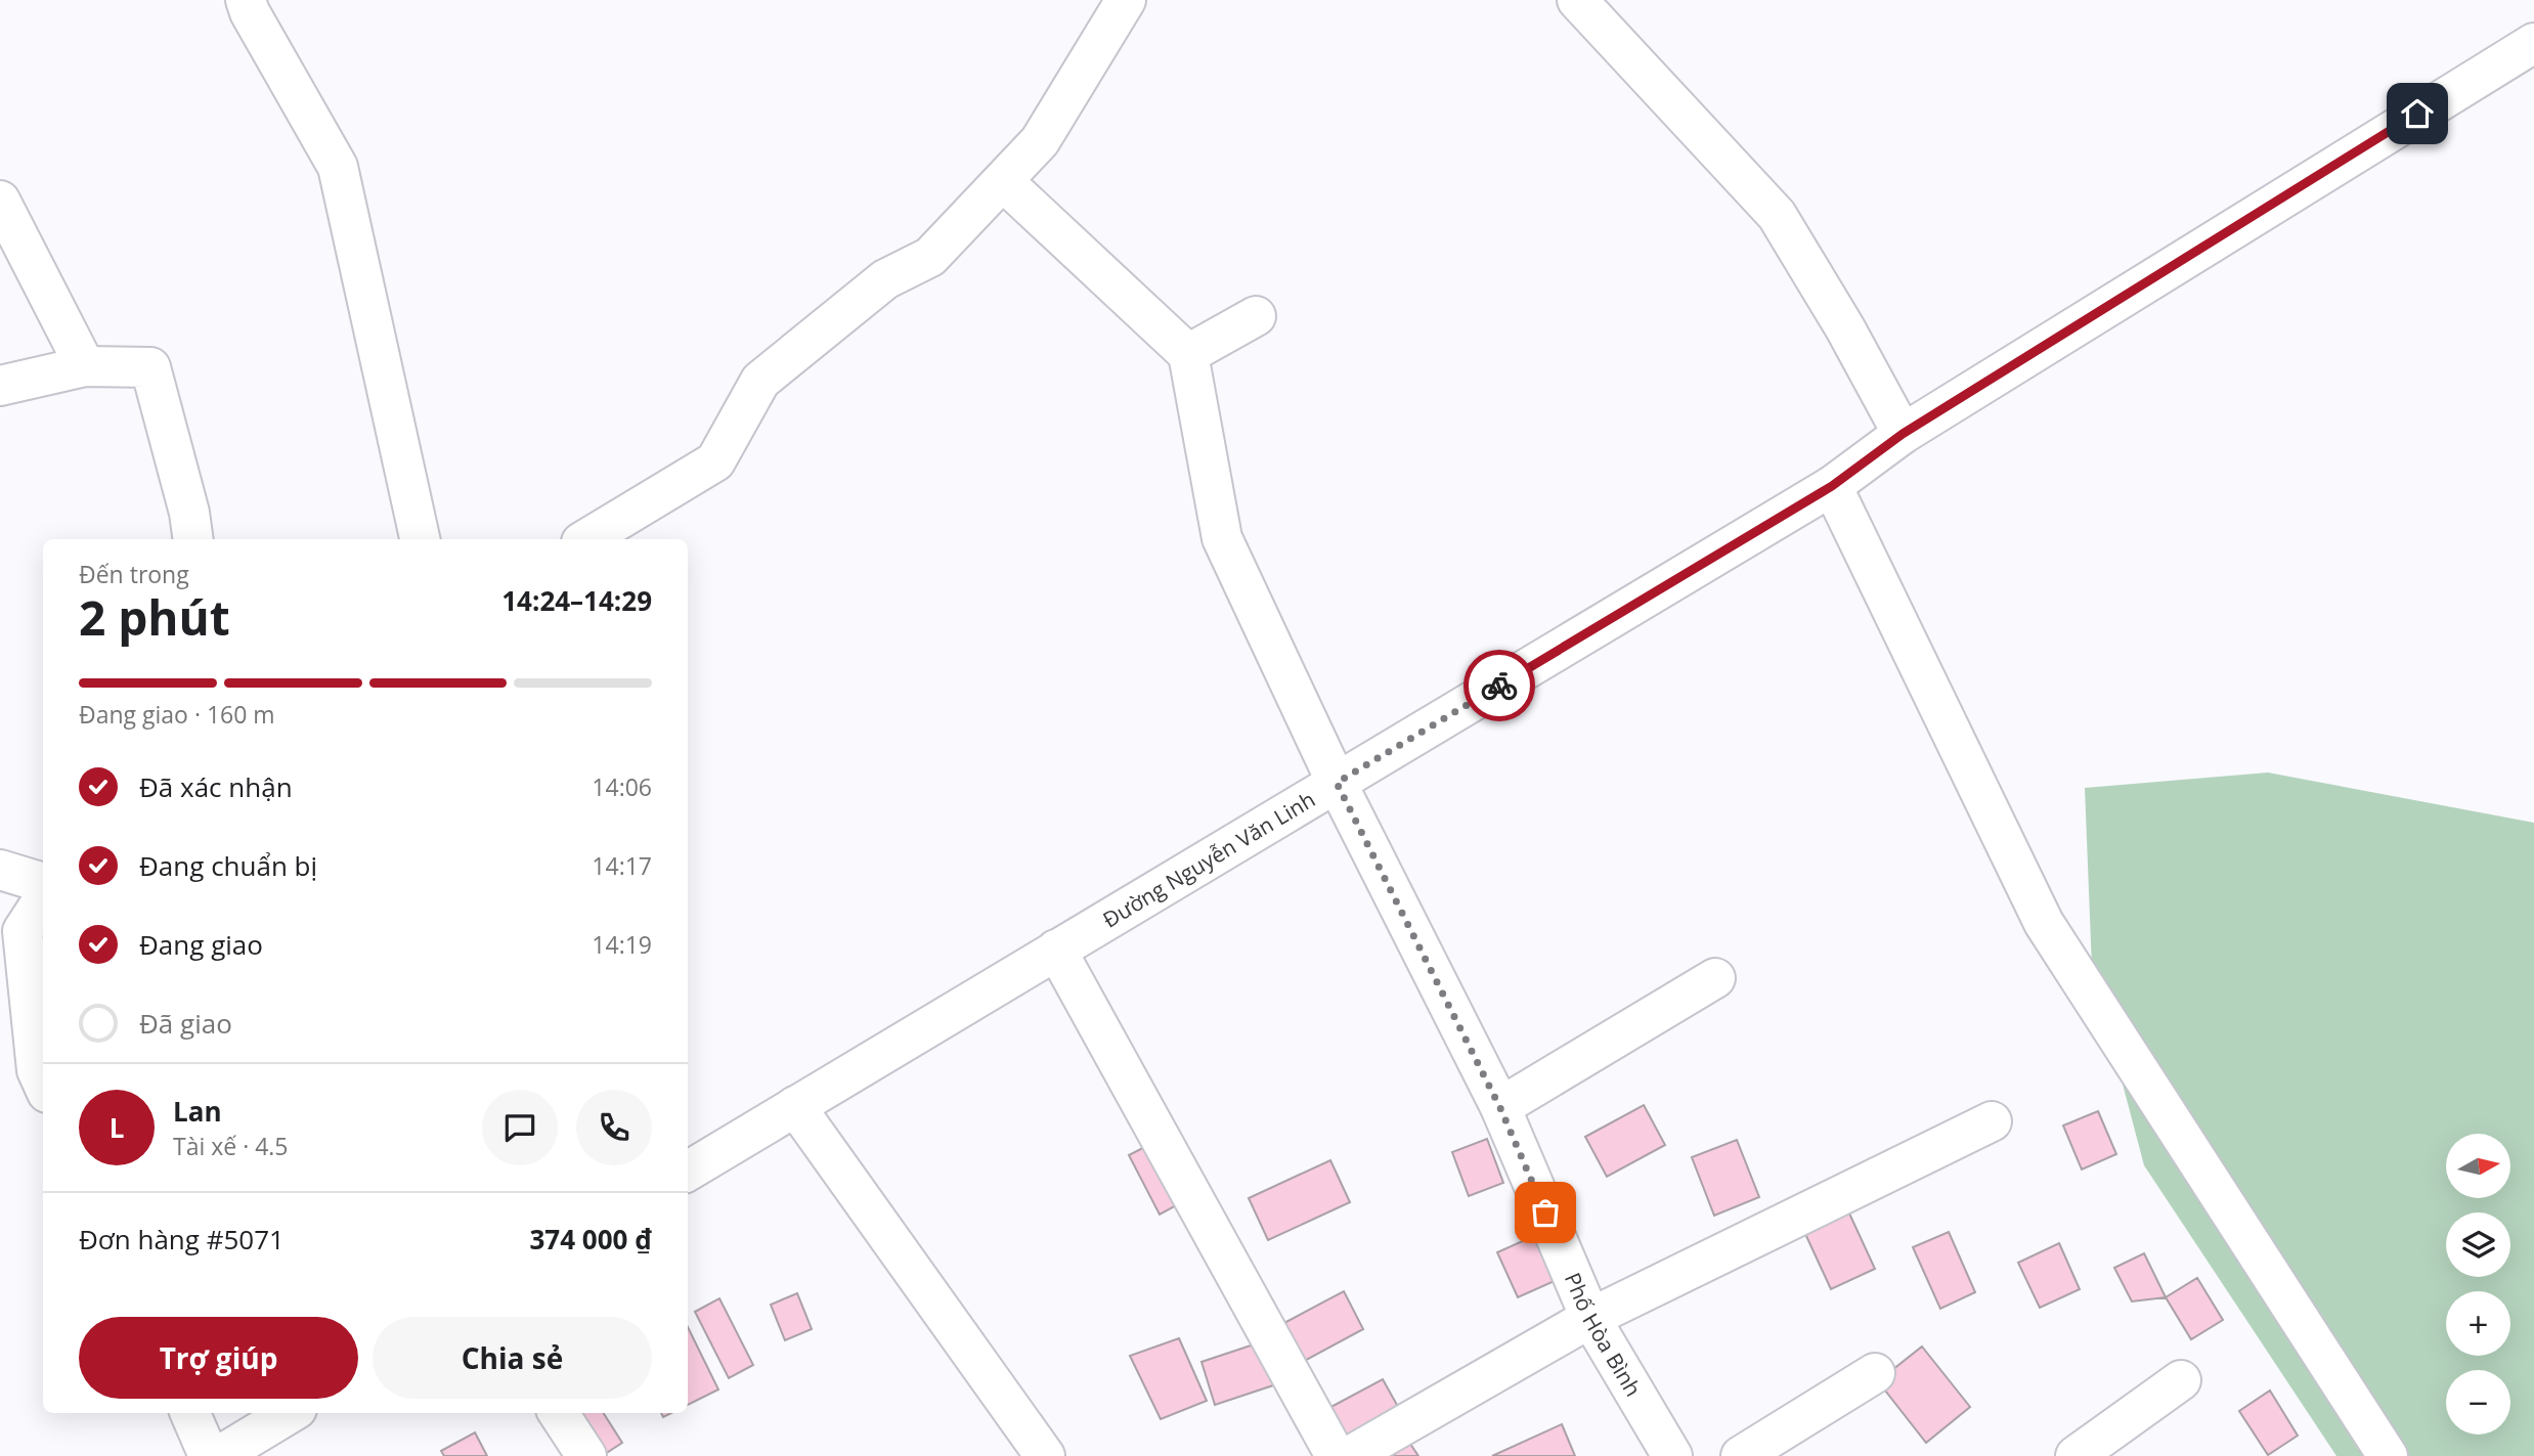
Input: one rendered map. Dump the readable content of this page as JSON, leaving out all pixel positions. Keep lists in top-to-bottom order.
{
  "streets": {
    "street": ["Đường Nguyễn Văn Linh", "Phố Hòa Bình"]
  },
  "crossings": [
    ["Đường Nguyễn Văn Linh", "Phố Hòa Bình"]
  ],
  "north": "right",
  "page": {
    "heading": ["2 phút", "Đến trong", "14:24–14:29"],
    "panel": [
      "Lan",
      "Tài xế · 4.5",
      "Đơn hàng #5071",
      "374 000 ₫"
    ],
    "bar": "Đang giao · 160 m",
    "list": [
      ["Đã xác nhận", "14:06"],
      ["Đang chuẩn bị", "14:17"],
      ["Đang giao", "14:19"],
      "Đã giao"
    ],
    "round": "L",
    "map_buttons": ["+", "−"],
    "buttons": ["Trợ giúp", "Chia sẻ"]
  }
}
